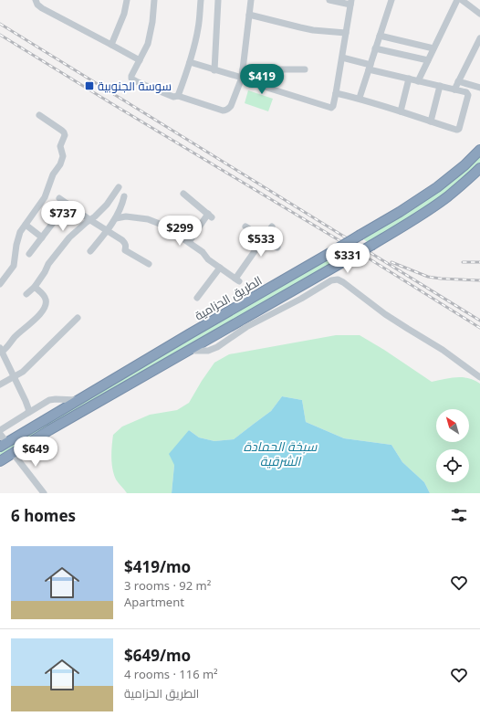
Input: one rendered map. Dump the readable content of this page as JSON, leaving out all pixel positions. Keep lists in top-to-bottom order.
{
  "streets": {
    "highway": ["الطريق الحزامية"]
  },
  "water": ["سبخة الحمادة الشرقية"],
  "places": {
    "transit": ["سوسة الجنوبية"]
  },
  "north": "top left",
  "page": {
    "price": [
      "$419",
      "$737",
      "$299",
      "$533",
      "$331",
      "$649"
    ],
    "heading": "6 homes",
    "list": [
      {
        "name": "$419/mo",
        "note": "3 rooms · 92 m² · Apartment"
      },
      {
        "name": "$649/mo",
        "note": "4 rooms · 116 m² · الطريق الحزامية"
      }
    ]
  }
}
